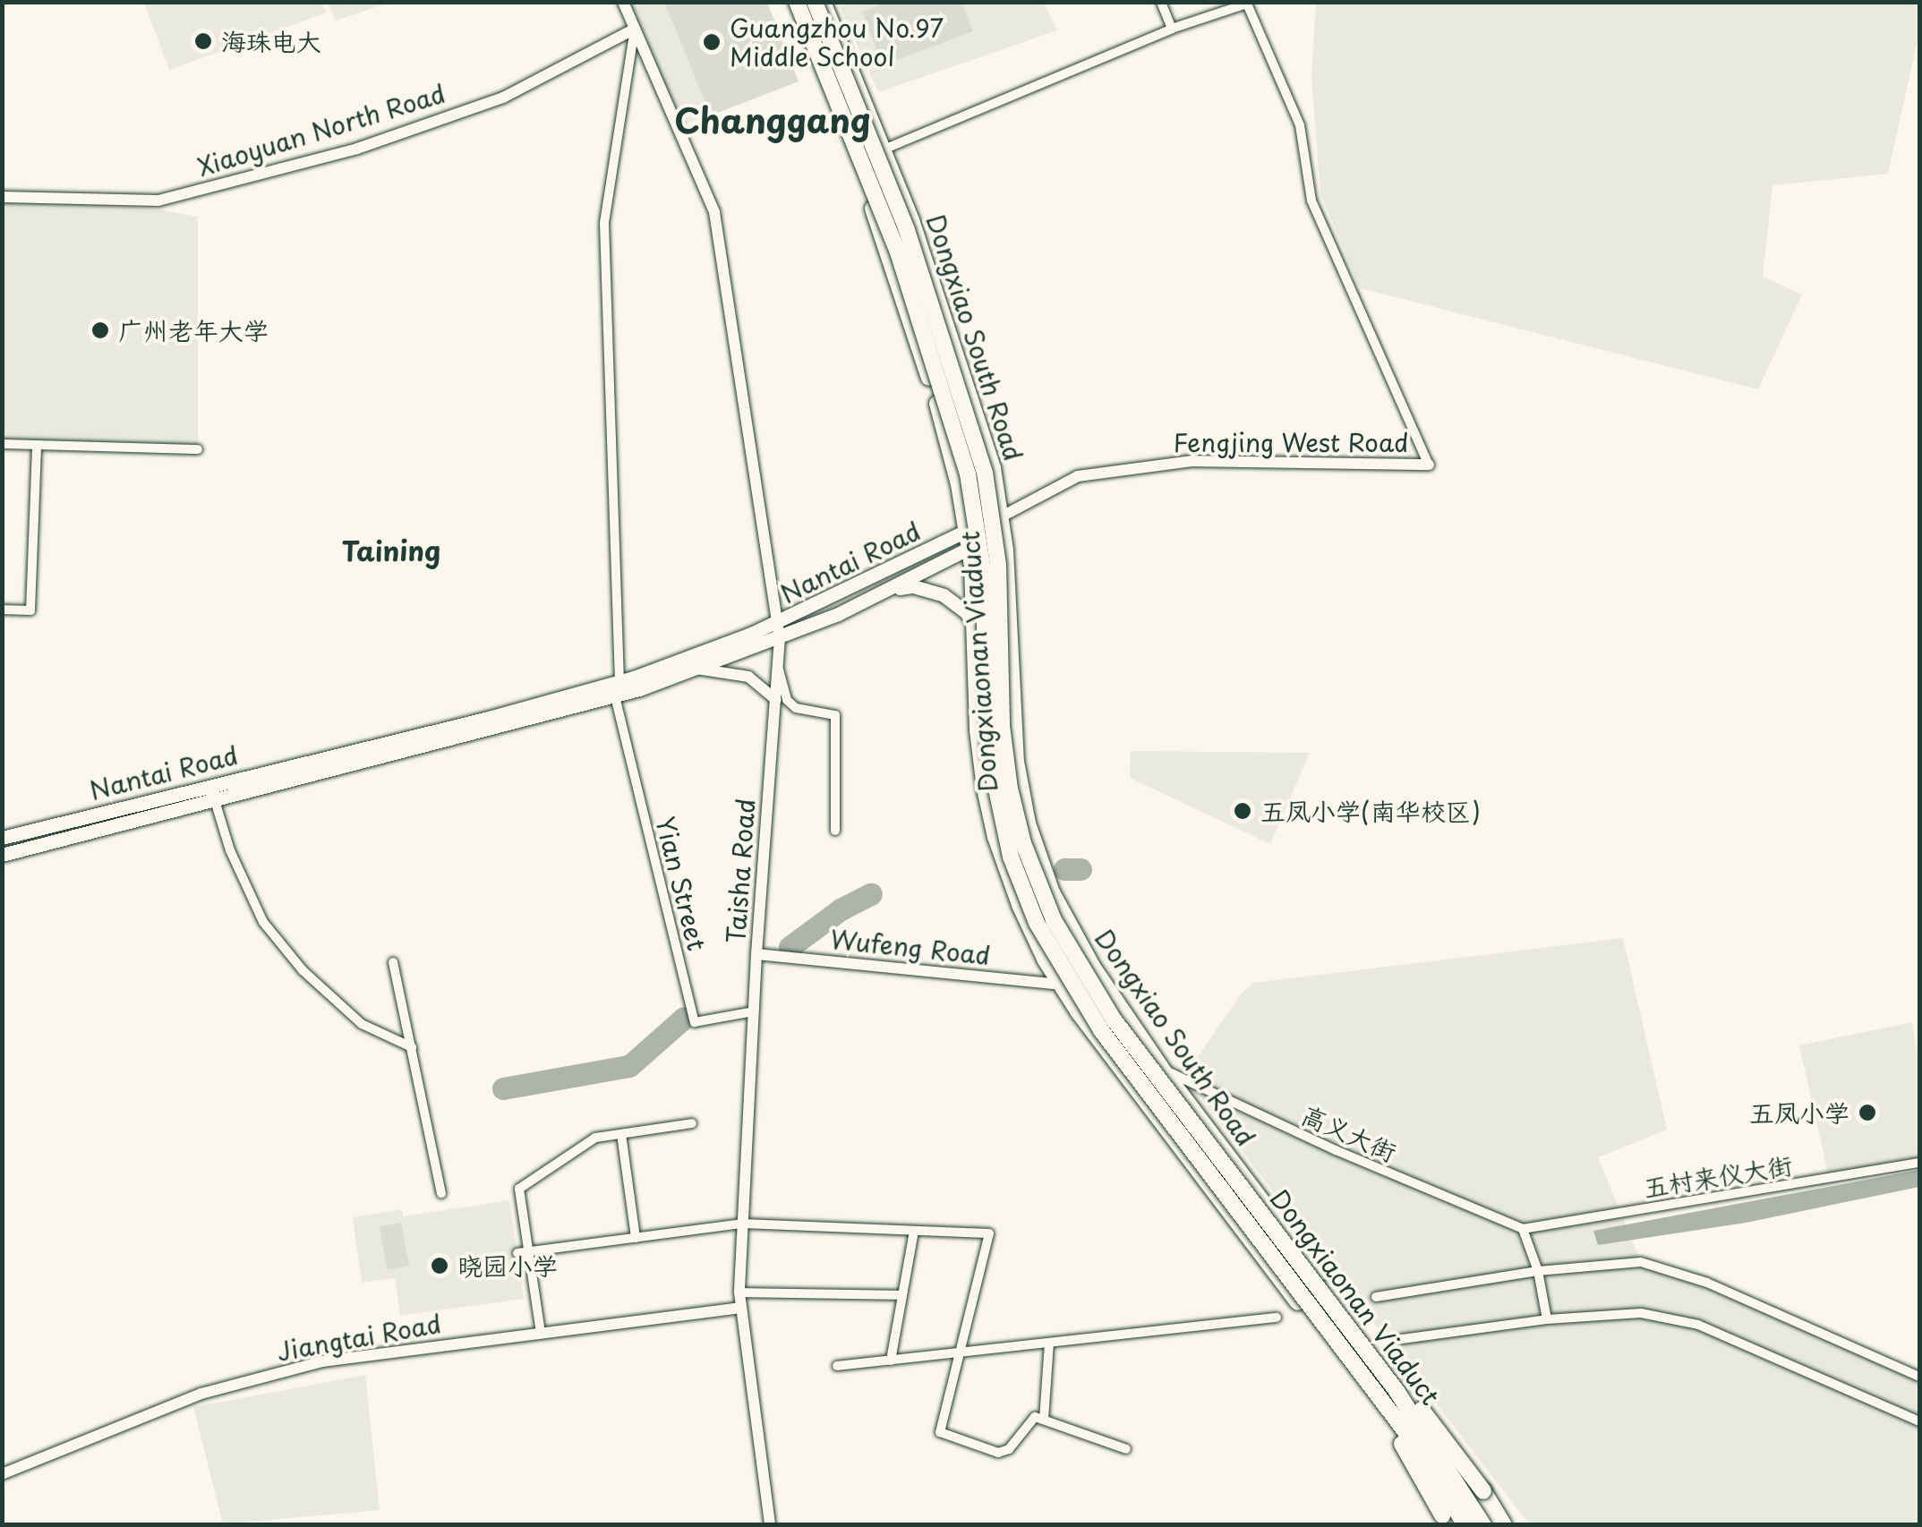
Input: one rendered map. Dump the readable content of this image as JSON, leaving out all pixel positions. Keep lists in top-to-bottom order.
{
  "streets": {
    "main road": ["Dongxiao South Road", "Nantai Road", "Dongxiaonan Viaduct"],
    "street": [
      "Xiaoyuan North Road",
      "Fengjing West Road",
      "Taisha Road",
      "Yian Street",
      "Wufeng Road",
      "高义大街",
      "五村来仪大街",
      "Jiangtai Road"
    ]
  },
  "crossings": [
    ["Xiaoyuan North Road", "Taisha Road"],
    ["Dongxiao South Road", "Fengjing West Road"],
    ["Dongxiao South Road", "Nantai Road"],
    ["Dongxiao South Road", "Wufeng Road"],
    ["Dongxiao South Road", "高义大街"],
    ["Fengjing West Road", "Nantai Road"],
    ["Nantai Road", "Taisha Road"],
    ["Nantai Road", "Yian Street"],
    ["Taisha Road", "Yian Street"],
    ["Taisha Road", "Wufeng Road"],
    ["Taisha Road", "Jiangtai Road"],
    ["高义大街", "五村来仪大街"]
  ],
  "districts": ["Changgang", "Taining"],
  "places": [
    "海珠电大",
    "Guangzhou No.97 Middle School",
    "广州老年大学",
    "五凤小学(南华校区)",
    "五凤小学",
    "晓园小学"
  ]
}
